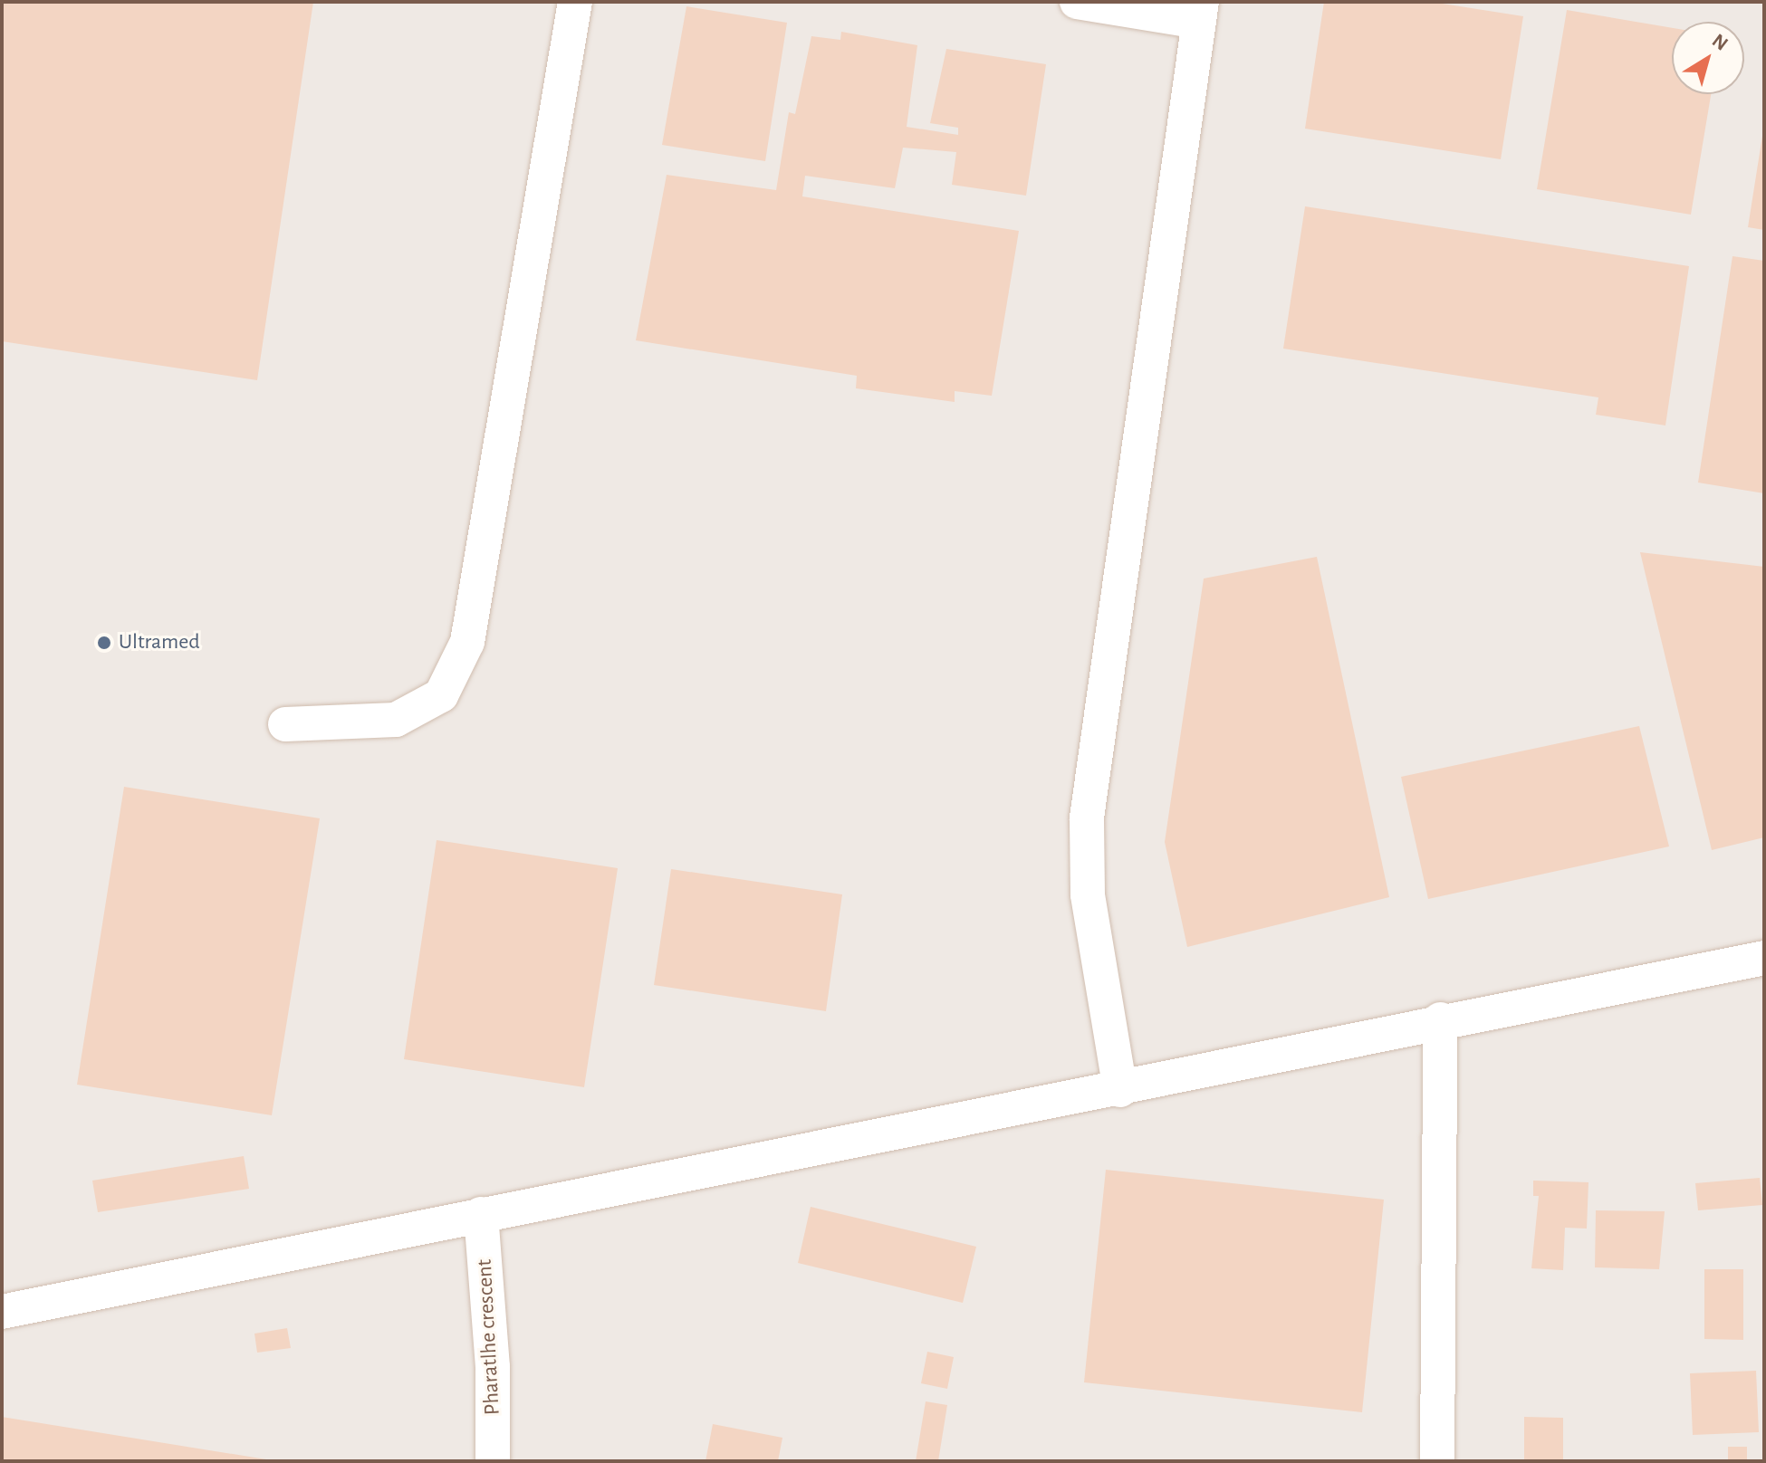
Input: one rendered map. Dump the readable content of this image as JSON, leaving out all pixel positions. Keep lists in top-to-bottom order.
{
  "streets": {
    "street": ["Pharatlhe crescent"]
  },
  "places": ["Ultramed"],
  "north": "top right"
}
